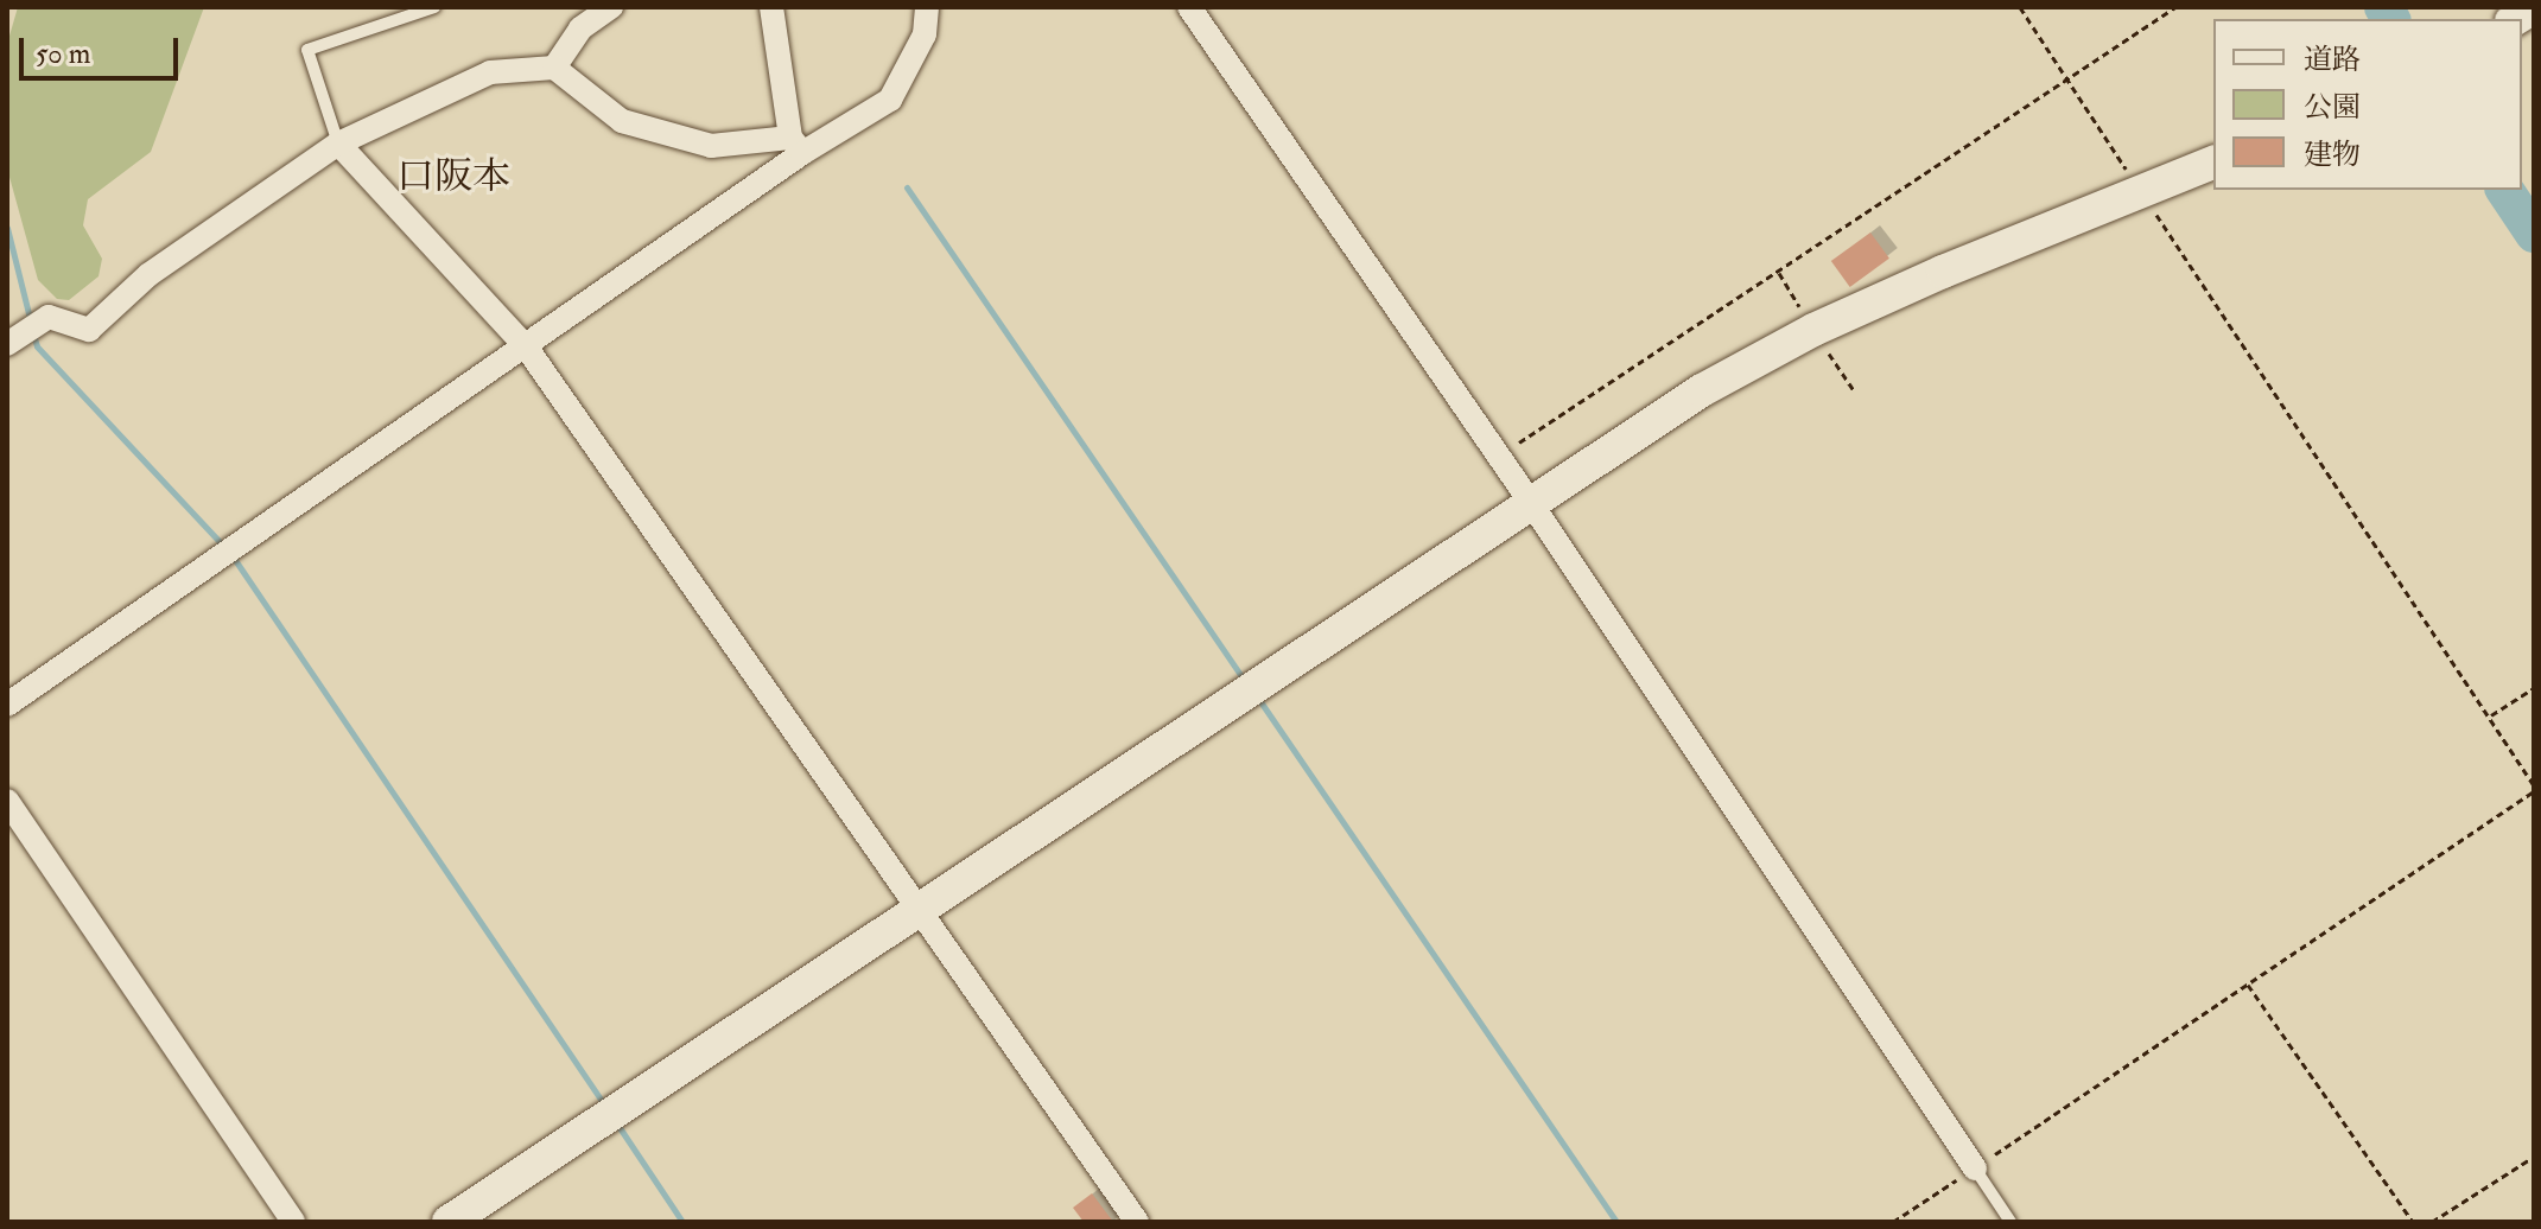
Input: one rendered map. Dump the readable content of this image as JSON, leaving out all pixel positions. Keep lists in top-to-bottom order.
{
  "districts": ["口阪本"],
  "legend": ["道路", "公園", "建物"],
  "scale_bar": "50 m"
}
